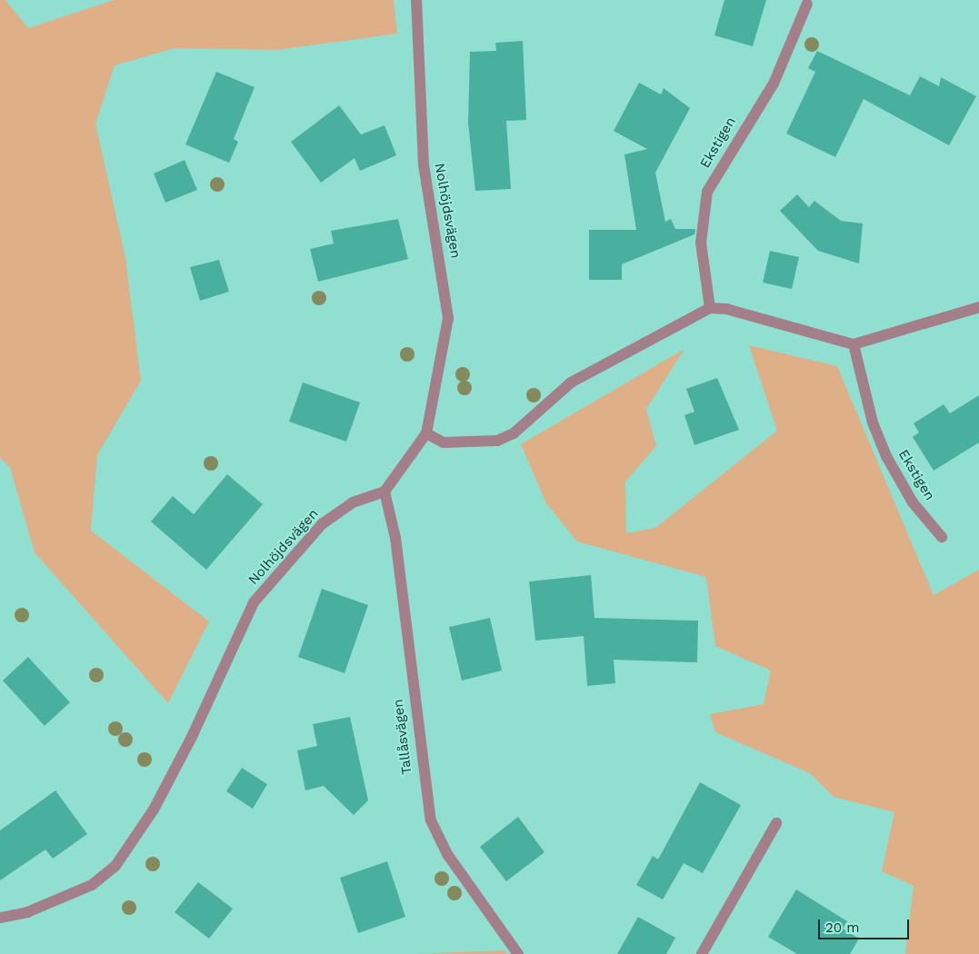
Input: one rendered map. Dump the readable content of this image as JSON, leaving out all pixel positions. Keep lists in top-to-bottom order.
{
  "streets": {
    "street": ["Ekstigen", "Nolhöjdsvägen", "Tallåsvägen"]
  },
  "crossings": [
    ["Nolhöjdsvägen", "Tallåsvägen"]
  ],
  "scale_bar": "20 m"
}
